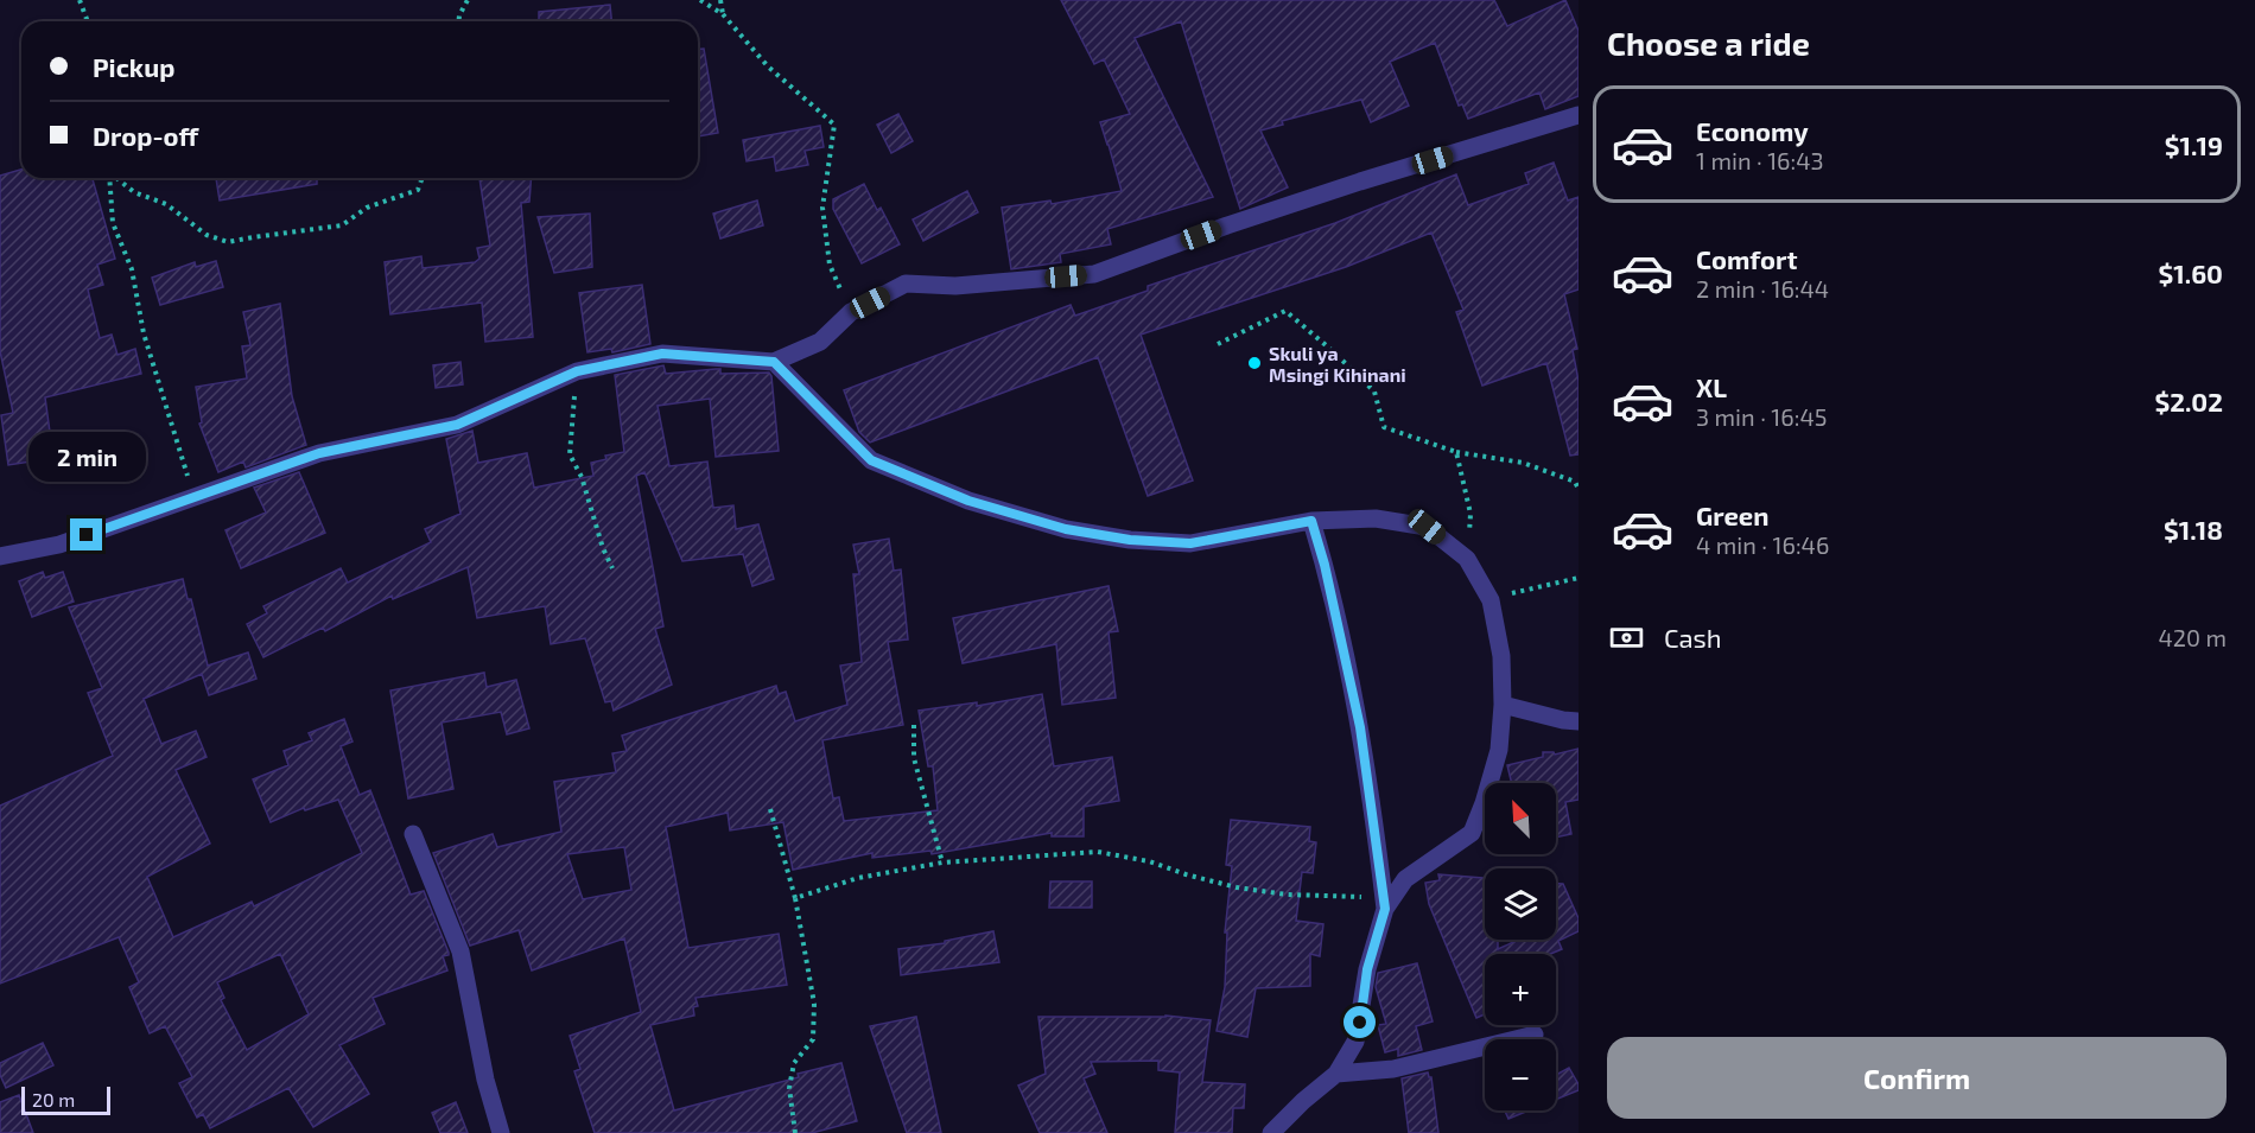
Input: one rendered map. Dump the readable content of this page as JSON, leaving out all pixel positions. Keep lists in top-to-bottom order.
{
  "places": ["Skuli ya Msingi Kihinani"],
  "scale_bar": "20 m",
  "north": "top left",
  "page": {
    "heading": "Choose a ride",
    "banner": ["Pickup", "Drop-off"],
    "list": [
      {
        "name": "Economy",
        "note": "1 min · 16:43",
        "value": "$1.19"
      },
      {
        "name": "Comfort",
        "note": "2 min · 16:44",
        "value": "$1.60"
      },
      {
        "name": "XL",
        "note": "3 min · 16:45",
        "value": "$2.02"
      },
      {
        "name": "Green",
        "note": "4 min · 16:46",
        "value": "$1.18"
      }
    ],
    "bubble": "2 min",
    "pay": ["Cash", "420 m"],
    "map_buttons": ["+", "−"],
    "buttons": "Confirm",
    "scale": "20 m"
  }
}
